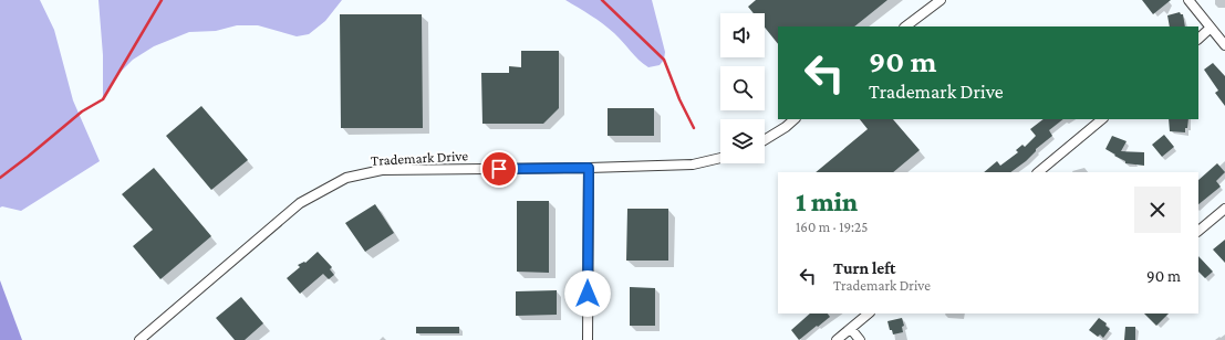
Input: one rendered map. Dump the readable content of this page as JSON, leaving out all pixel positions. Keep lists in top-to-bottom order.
{
  "streets": {
    "street": ["Trademark Drive"]
  },
  "page": {
    "turn": ["90 m", "Trademark Drive"],
    "heading": ["1 min", "160 m · 19:25"],
    "list": [
      {
        "name": "Turn left",
        "note": "Trademark Drive",
        "value": "90 m"
      }
    ]
  }
}
